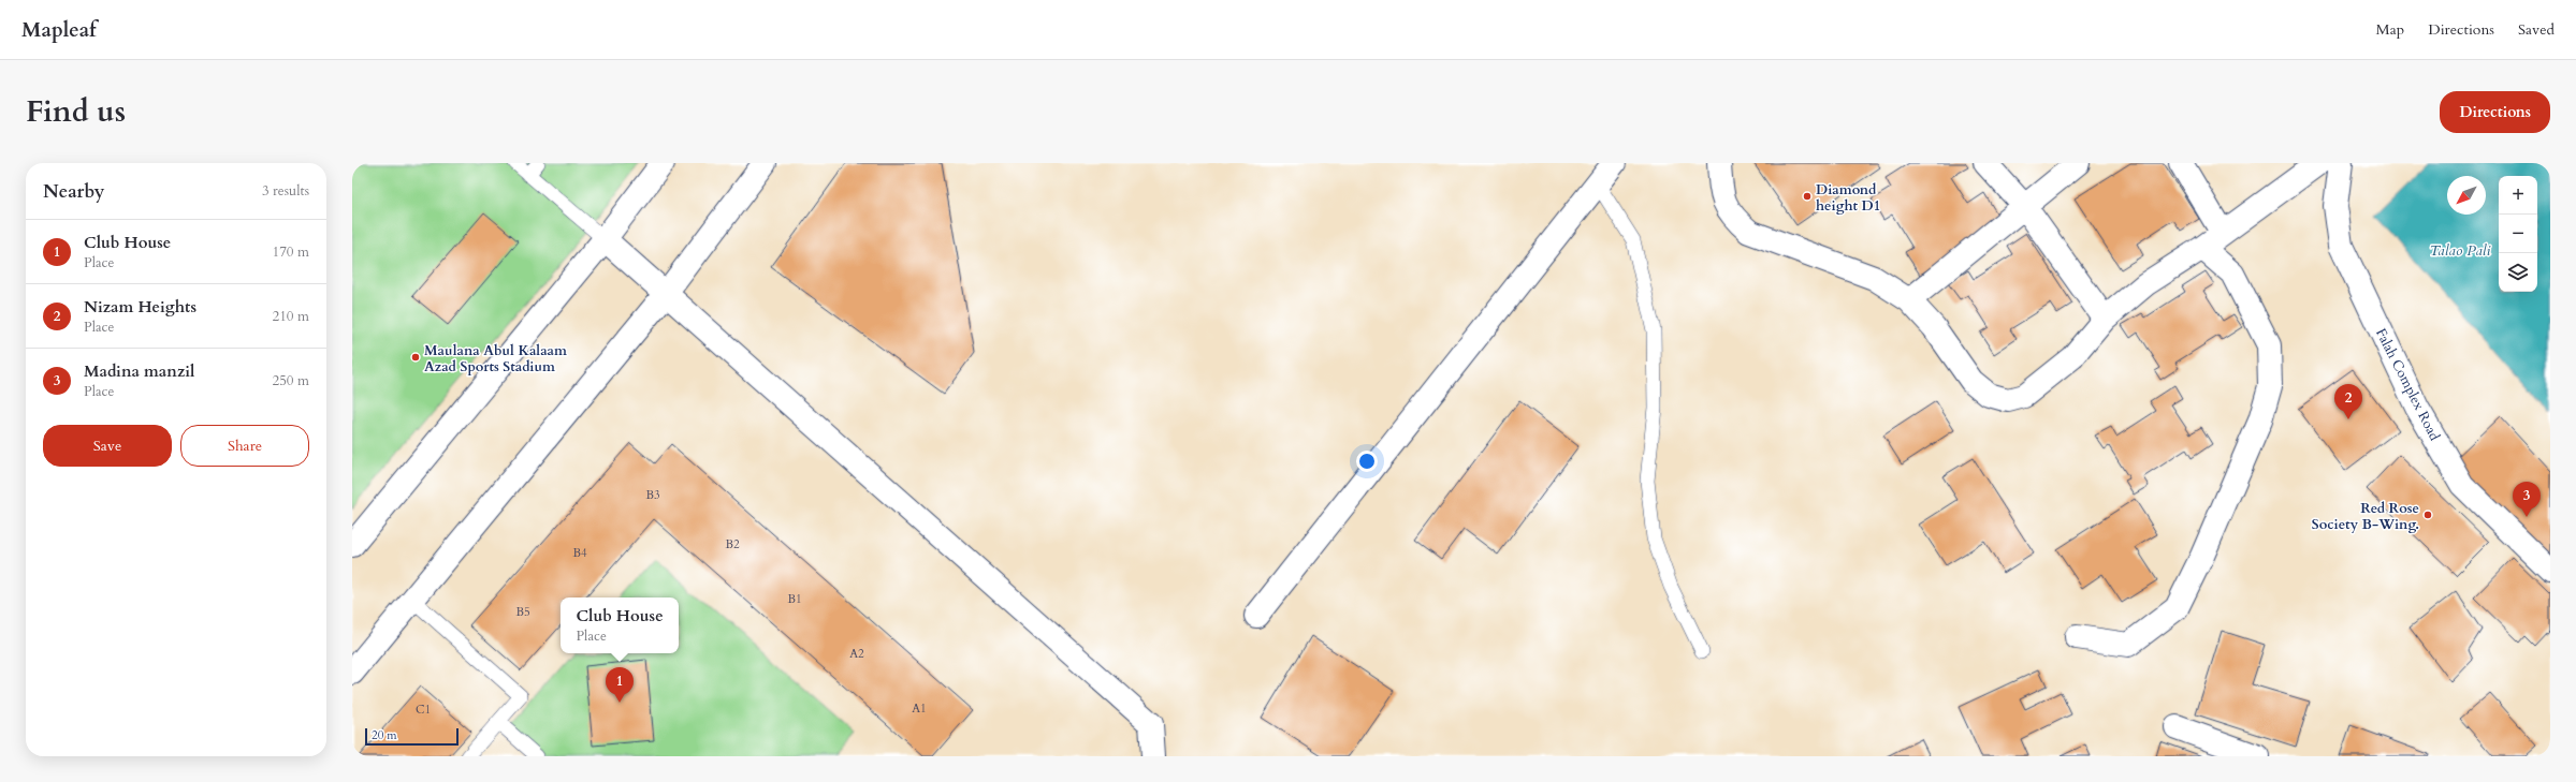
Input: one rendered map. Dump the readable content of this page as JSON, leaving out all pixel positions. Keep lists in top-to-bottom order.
{
  "streets": {
    "street": ["Falah Complex Road"]
  },
  "water": ["Talao Pali"],
  "places": ["Diamond height D1", "Maulana Abul Kalaam Azad Sports Stadium", "Red Rose Society B-Wing."],
  "house_numbers": [
    "B3",
    "B2",
    "B4",
    "B1",
    "B5",
    "A2",
    "A1",
    "C1"
  ],
  "scale_bar": "20 m",
  "north": "bottom left",
  "page": {
    "header": "Mapleaf",
    "nav": ["Map", "Directions", "Saved"],
    "title": "Find us",
    "buttons": [
      "Directions",
      ["Save", "Share"]
    ],
    "heading": ["Nearby", "3 results"],
    "map_buttons": ["+", "−"],
    "list": [
      {
        "mark": "1",
        "name": "Club House",
        "note": "Place",
        "value": "170 m"
      },
      {
        "mark": "2",
        "name": "Nizam Heights",
        "note": "Place",
        "value": "210 m"
      },
      {
        "mark": "3",
        "name": "Madina manzil",
        "note": "Place",
        "value": "250 m"
      }
    ],
    "pins": ["2", "3", "1"],
    "popup": ["Club House", "Place"],
    "scale": "20 m"
  }
}
